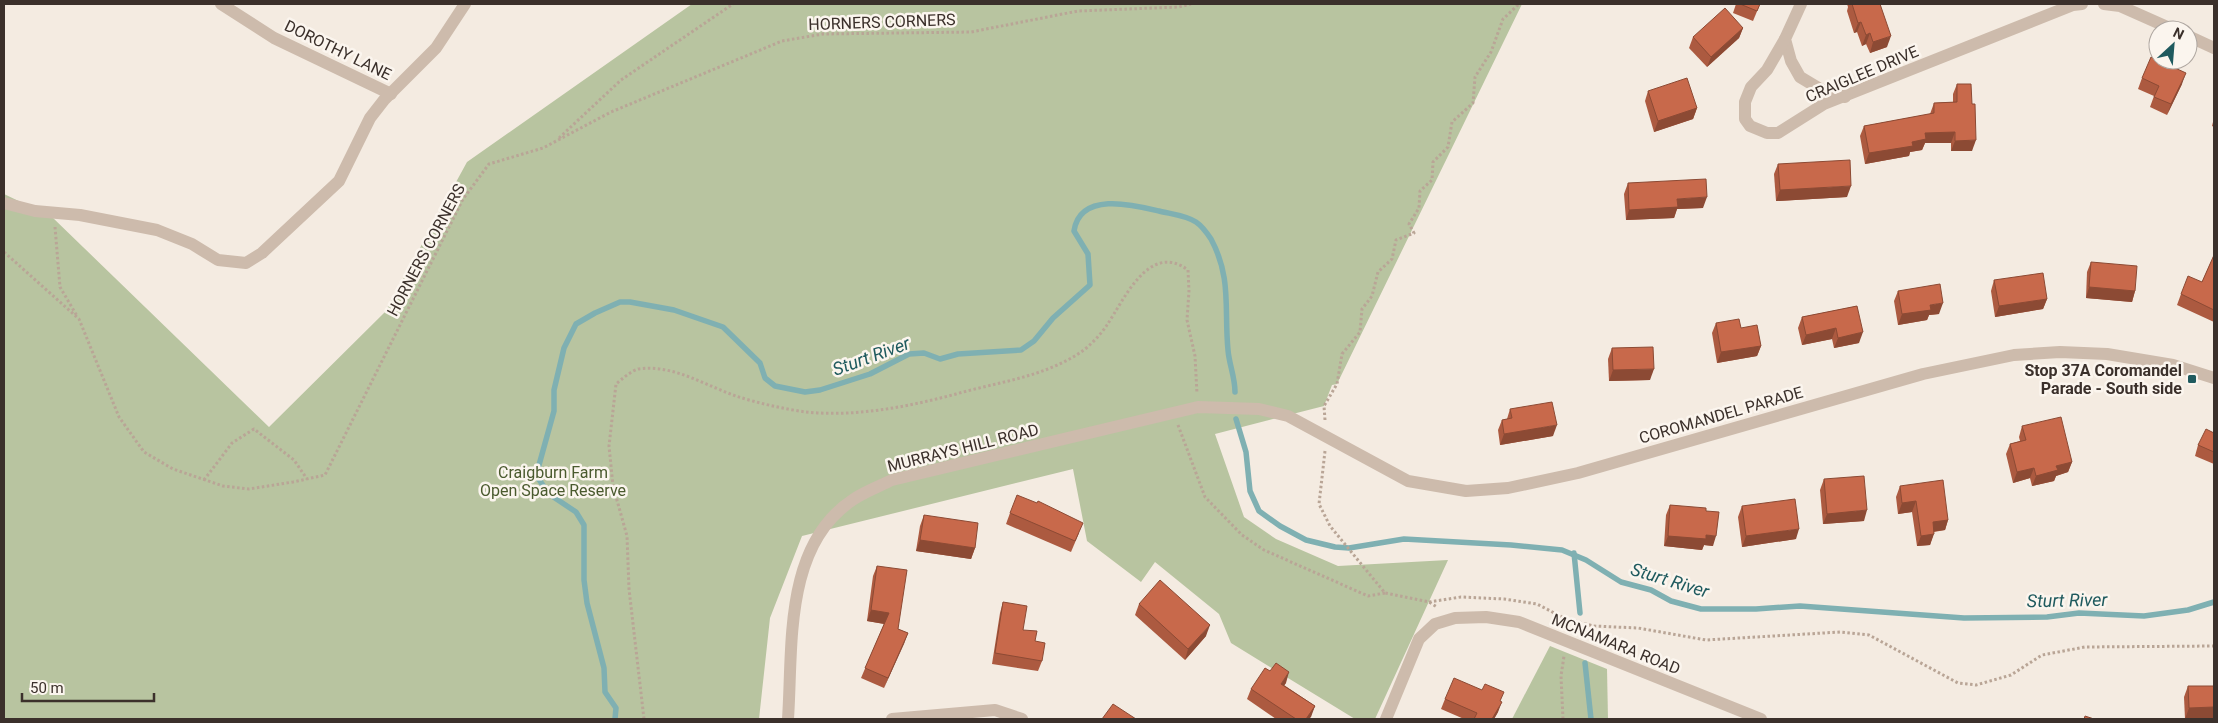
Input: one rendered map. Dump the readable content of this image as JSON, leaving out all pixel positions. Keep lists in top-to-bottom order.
{
  "streets": {
    "street": [
      "DOROTHY LANE",
      "CRAIGLEE DRIVE",
      "COROMANDEL PARADE",
      "MURRAYS HILL ROAD",
      "MCNAMARA ROAD"
    ],
    "path": ["HORNERS CORNERS"]
  },
  "crossings": [
    ["COROMANDEL PARADE", "MURRAYS HILL ROAD"]
  ],
  "water": ["Sturt River"],
  "parks": ["Craigburn Farm Open Space Reserve"],
  "places": {
    "transit": ["Stop 37A Coromandel Parade - South side"]
  },
  "scale_bar": "50 m",
  "north": "top right"
}
